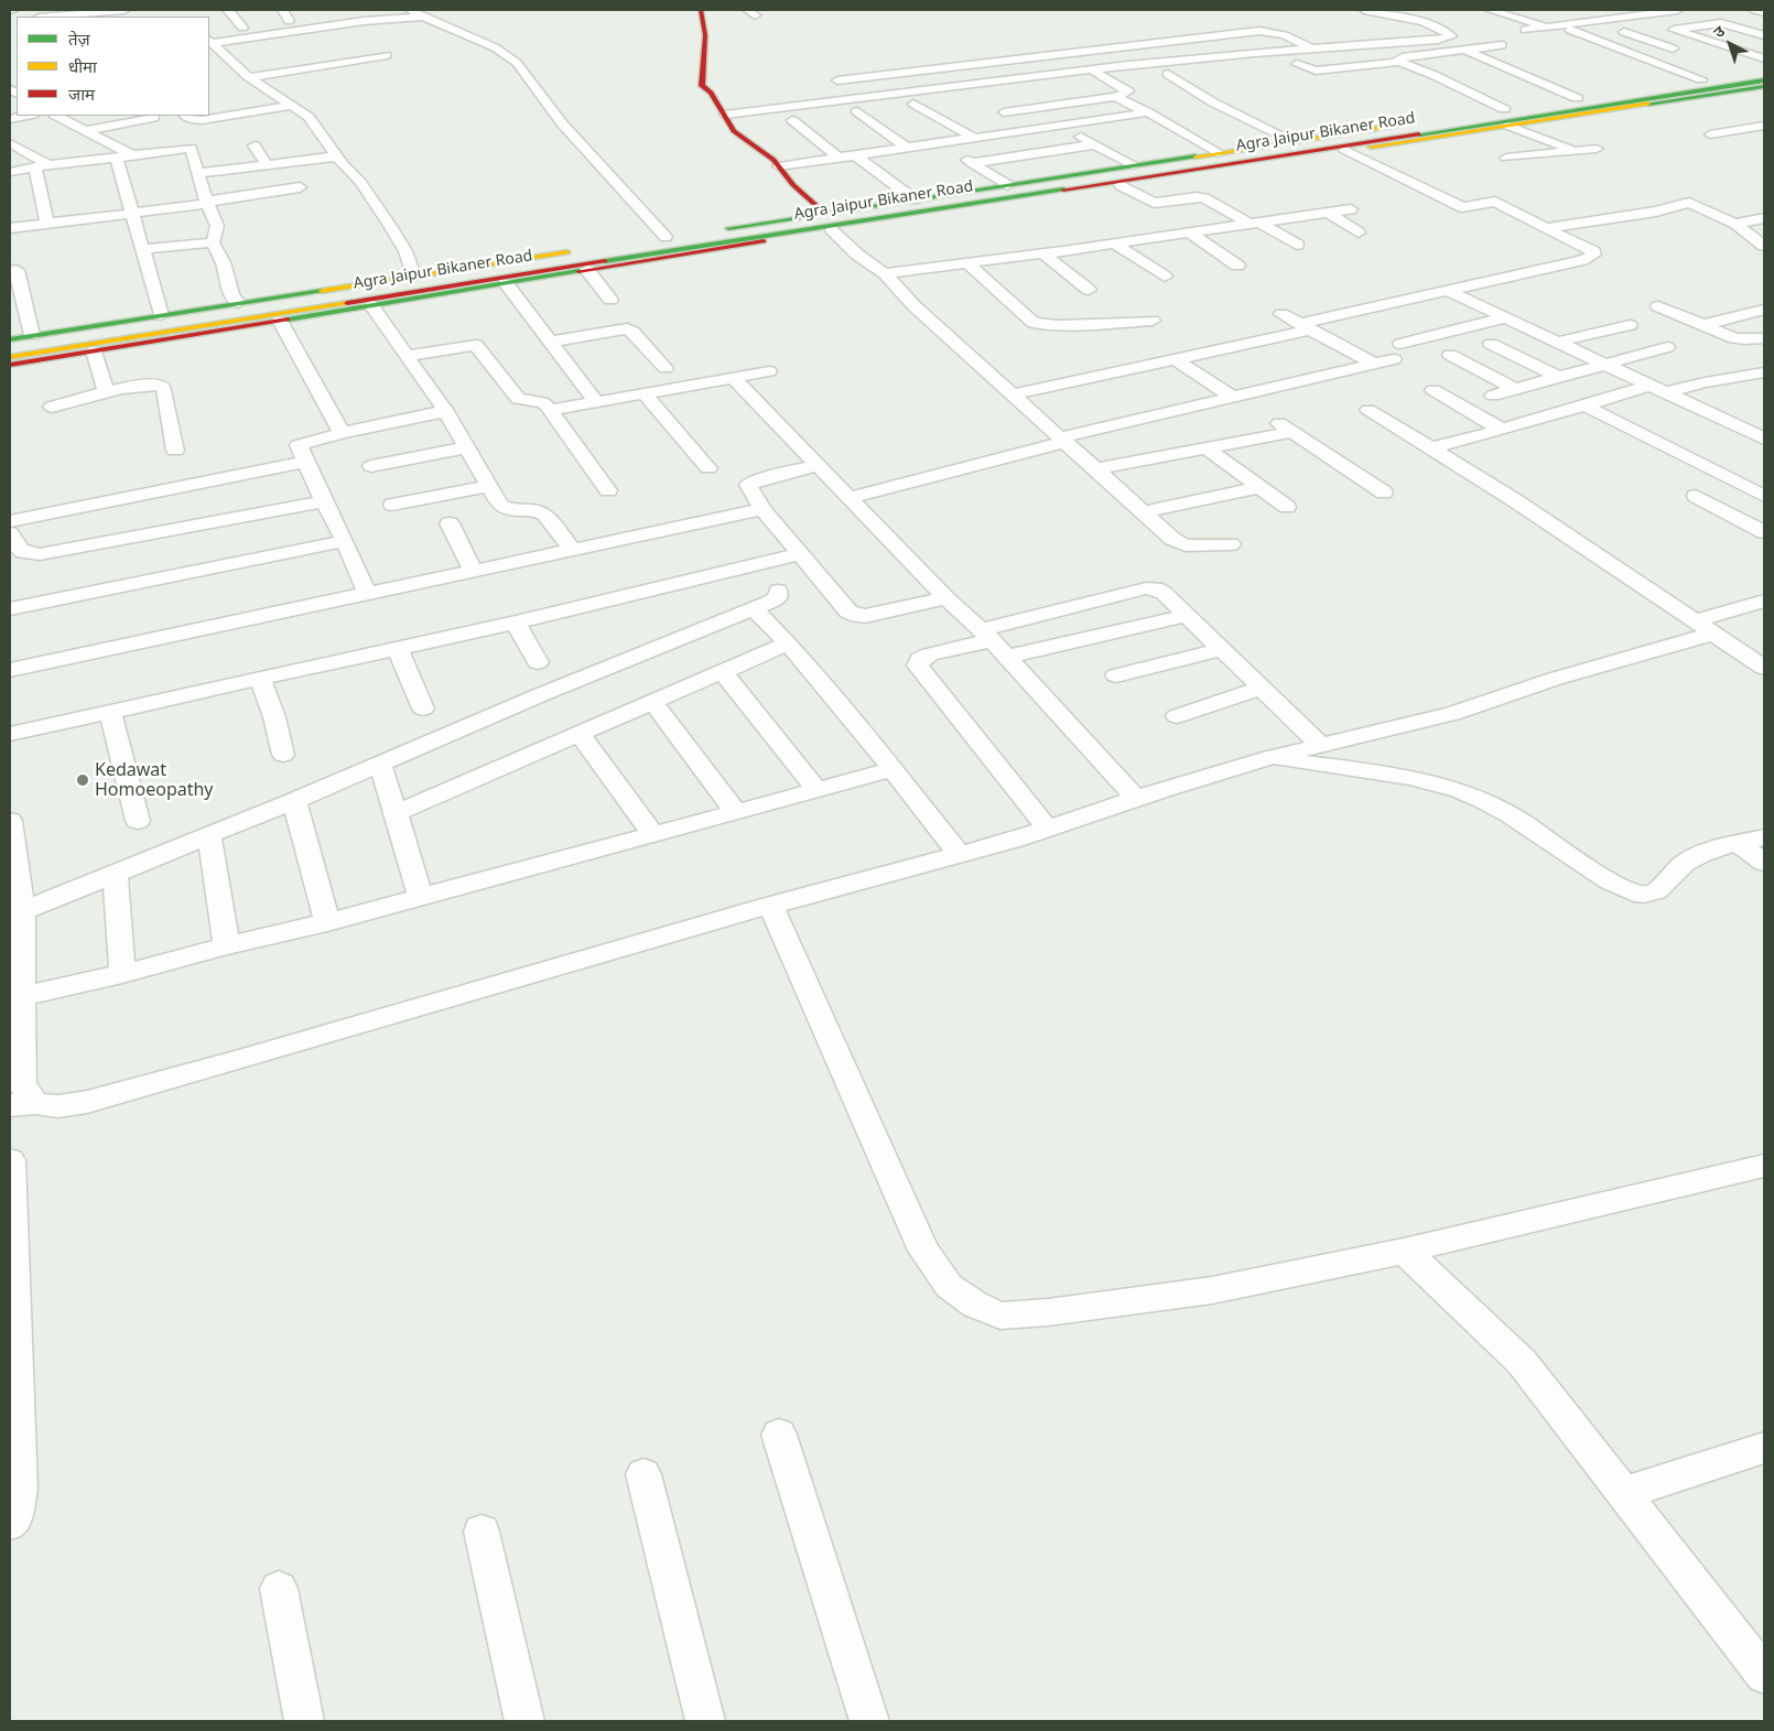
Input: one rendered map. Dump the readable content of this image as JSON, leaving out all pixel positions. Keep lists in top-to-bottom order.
{
  "streets": {
    "main road": ["Agra Jaipur Bikaner Road"]
  },
  "places": ["Kedawat Homoeopathy"],
  "legend": ["तेज़", "धीमा", "जाम"],
  "north": "top left"
}
